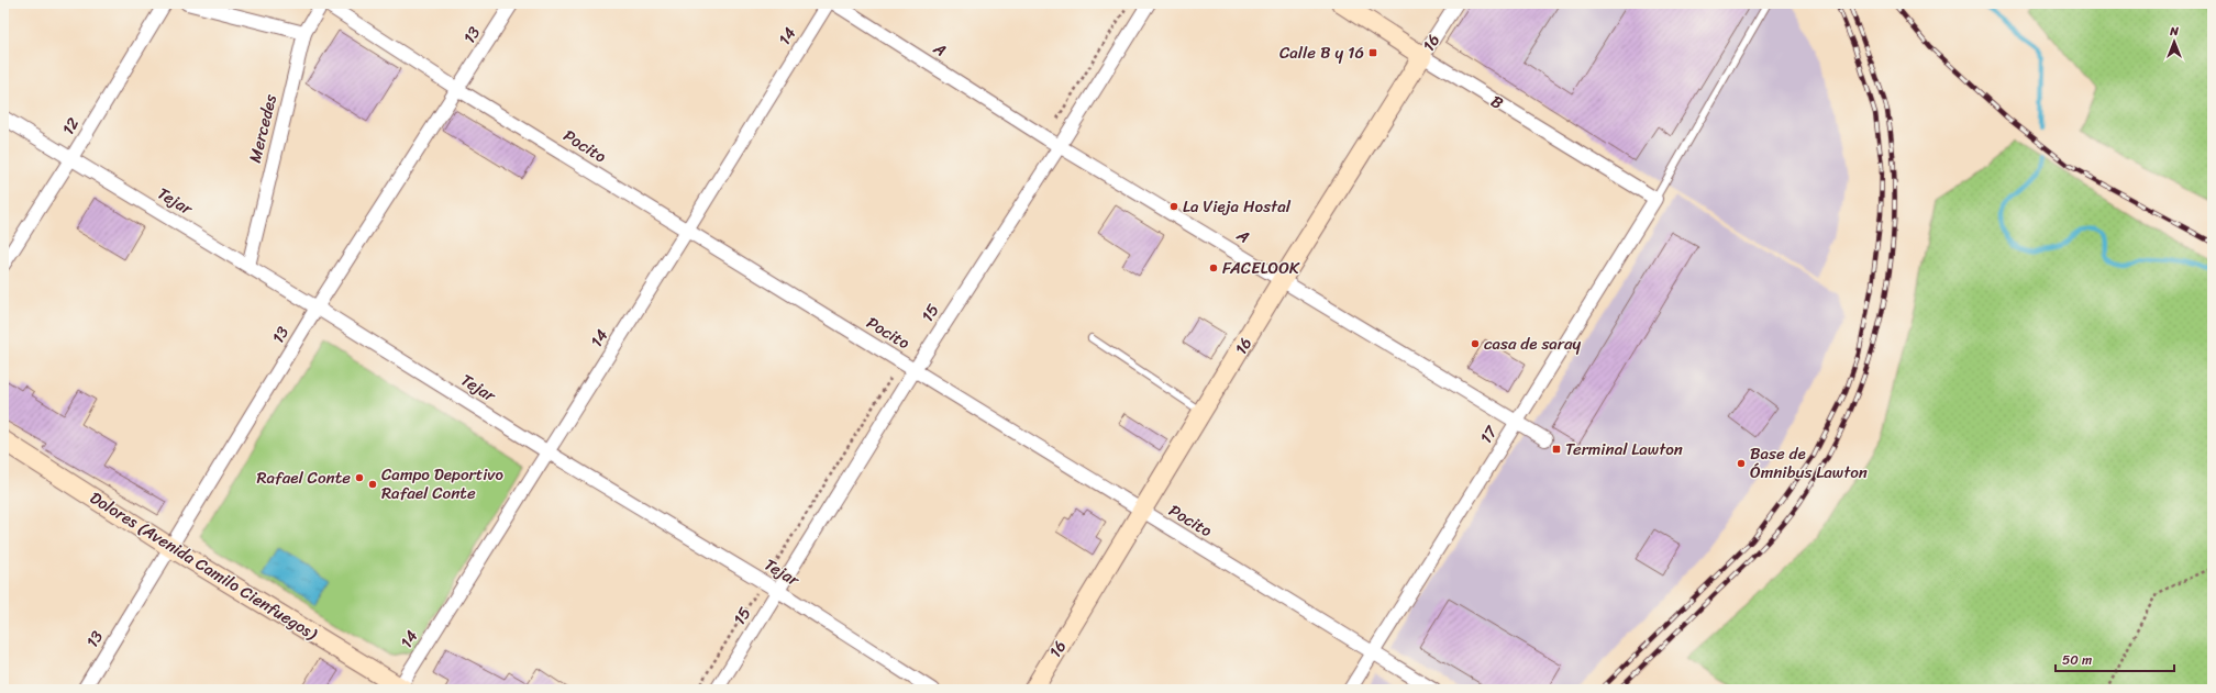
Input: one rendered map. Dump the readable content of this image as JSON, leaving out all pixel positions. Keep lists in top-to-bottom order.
{
  "streets": {
    "street": [
      "13",
      "14",
      "16",
      "A",
      "B",
      "12",
      "Mercedes",
      "Pocito",
      "Tejar",
      "15",
      "17",
      "Dolores (Avenida Camilo Cienfuegos)"
    ]
  },
  "crossings": [
    ["13", "Pocito"],
    ["13", "Tejar"],
    ["13", "Dolores (Avenida Camilo Cienfuegos)"],
    ["14", "Pocito"],
    ["14", "Tejar"],
    ["14", "Dolores (Avenida Camilo Cienfuegos)"],
    ["16", "A"],
    ["16", "B"],
    ["16", "Pocito"],
    ["A", "15"],
    ["A", "17"],
    ["B", "17"],
    ["12", "Tejar"],
    ["Mercedes", "Tejar"],
    ["Pocito", "15"],
    ["Pocito", "17"],
    ["Tejar", "15"]
  ],
  "places": {
    "transit": ["Calle B y 16", "Terminal Lawton"],
    "other": [
      "La Vieja Hostal",
      "FACELOOK",
      "casa de saray",
      "Base de Ómnibus Lawton",
      "Rafael Conte",
      "Campo Deportivo Rafael Conte"
    ]
  },
  "scale_bar": "50 m",
  "north": "top"
}
